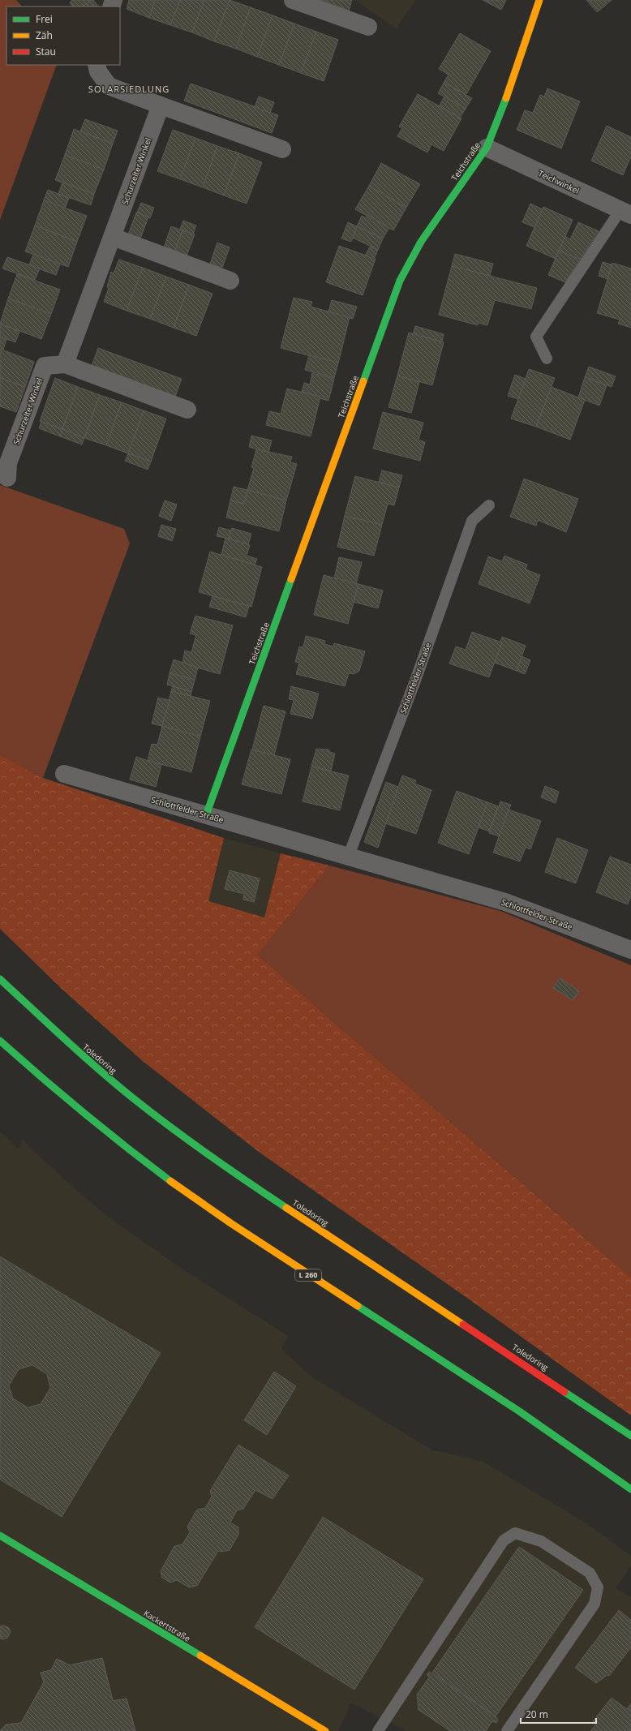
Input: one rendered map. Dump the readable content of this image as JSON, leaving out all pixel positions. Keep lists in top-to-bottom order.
{
  "streets": {
    "main road": [
      "Teichstraße",
      "Toledoring",
      "L 260",
      "Kackertstraße"
    ],
    "street": ["Schurzelter Winkel", "Teichwinkel", "Schlottfelder Straße"]
  },
  "crossings": [
    ["Teichstraße", "Teichwinkel"],
    ["Teichstraße", "Schlottfelder Straße"]
  ],
  "districts": ["SOLARSIEDLUNG"],
  "legend": ["Frei", "Zäh", "Stau"],
  "scale_bar": "20 m"
}
